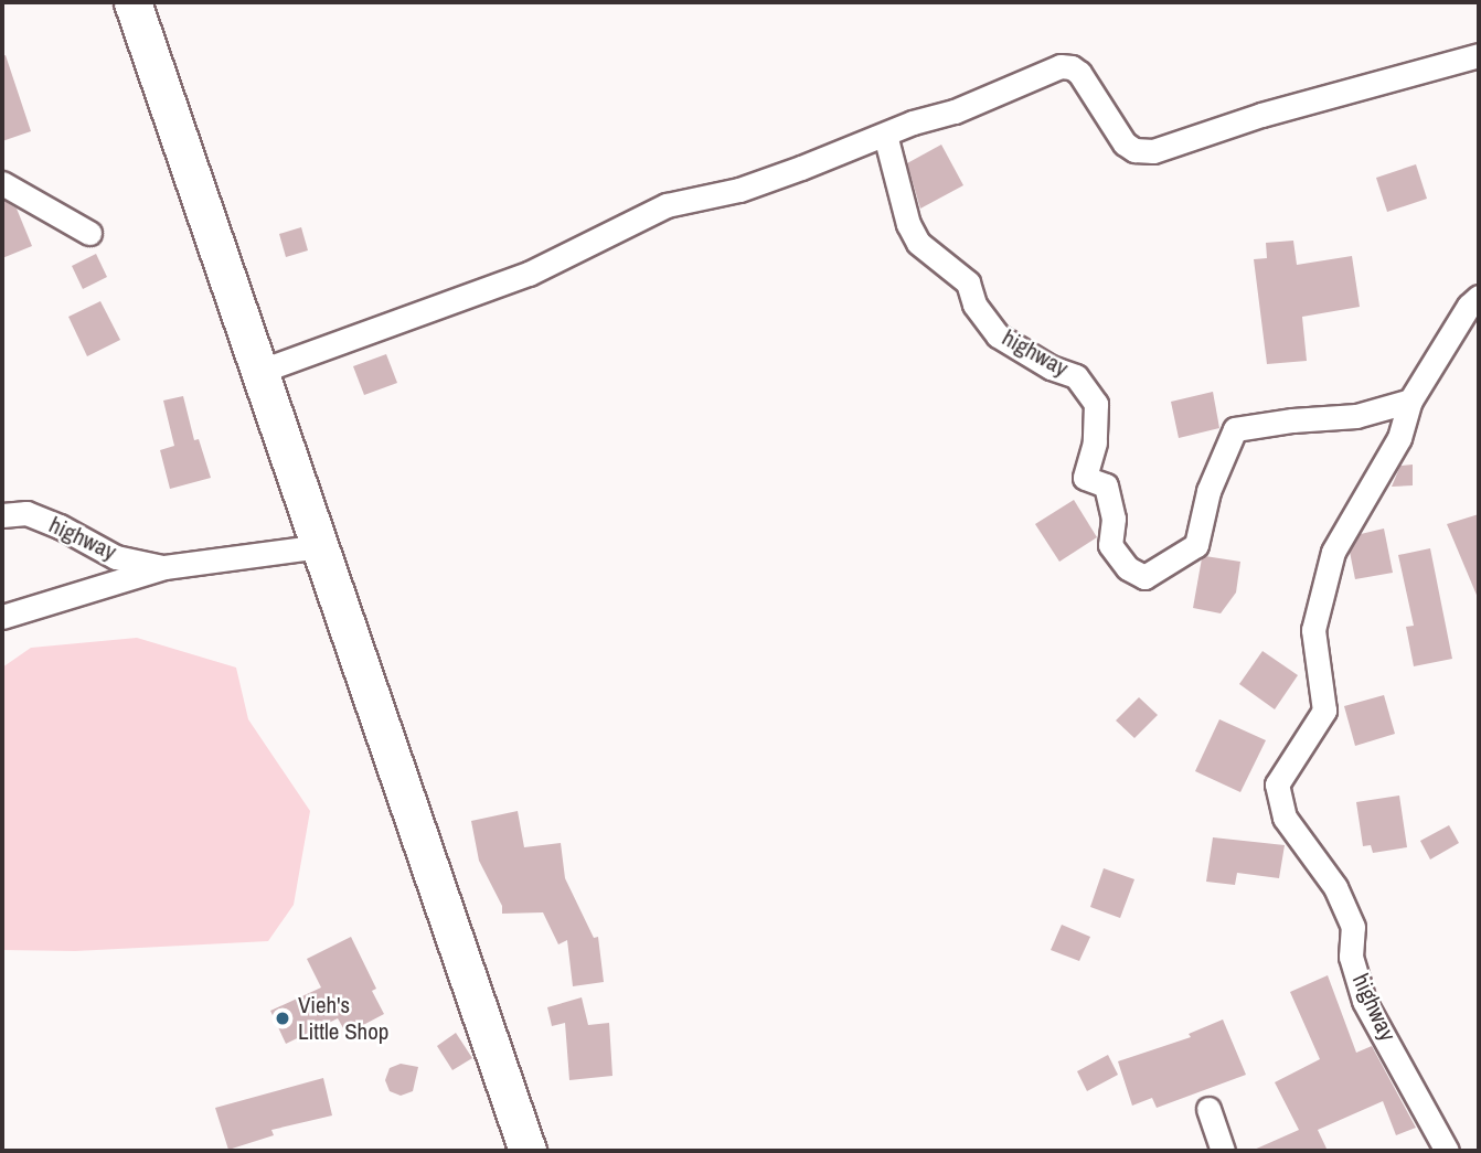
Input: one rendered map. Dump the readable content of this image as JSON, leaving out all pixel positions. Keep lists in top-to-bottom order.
{
  "streets": {
    "street": ["highway"]
  },
  "places": ["Vieh's Little Shop"]
}
